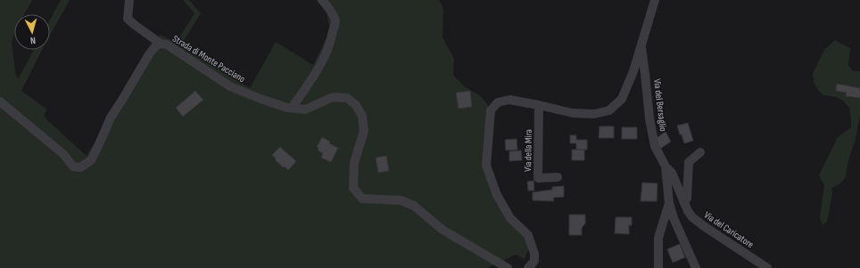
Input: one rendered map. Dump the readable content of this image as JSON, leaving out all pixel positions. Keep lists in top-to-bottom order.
{
  "streets": {
    "street": [
      "Strada di Monte Pacciano",
      "Via del Bersaglio",
      "Via della Mira",
      "Via del Caricatore"
    ]
  },
  "crossings": [
    ["Via del Bersaglio", "Via del Caricatore"]
  ],
  "north": "bottom"
}
